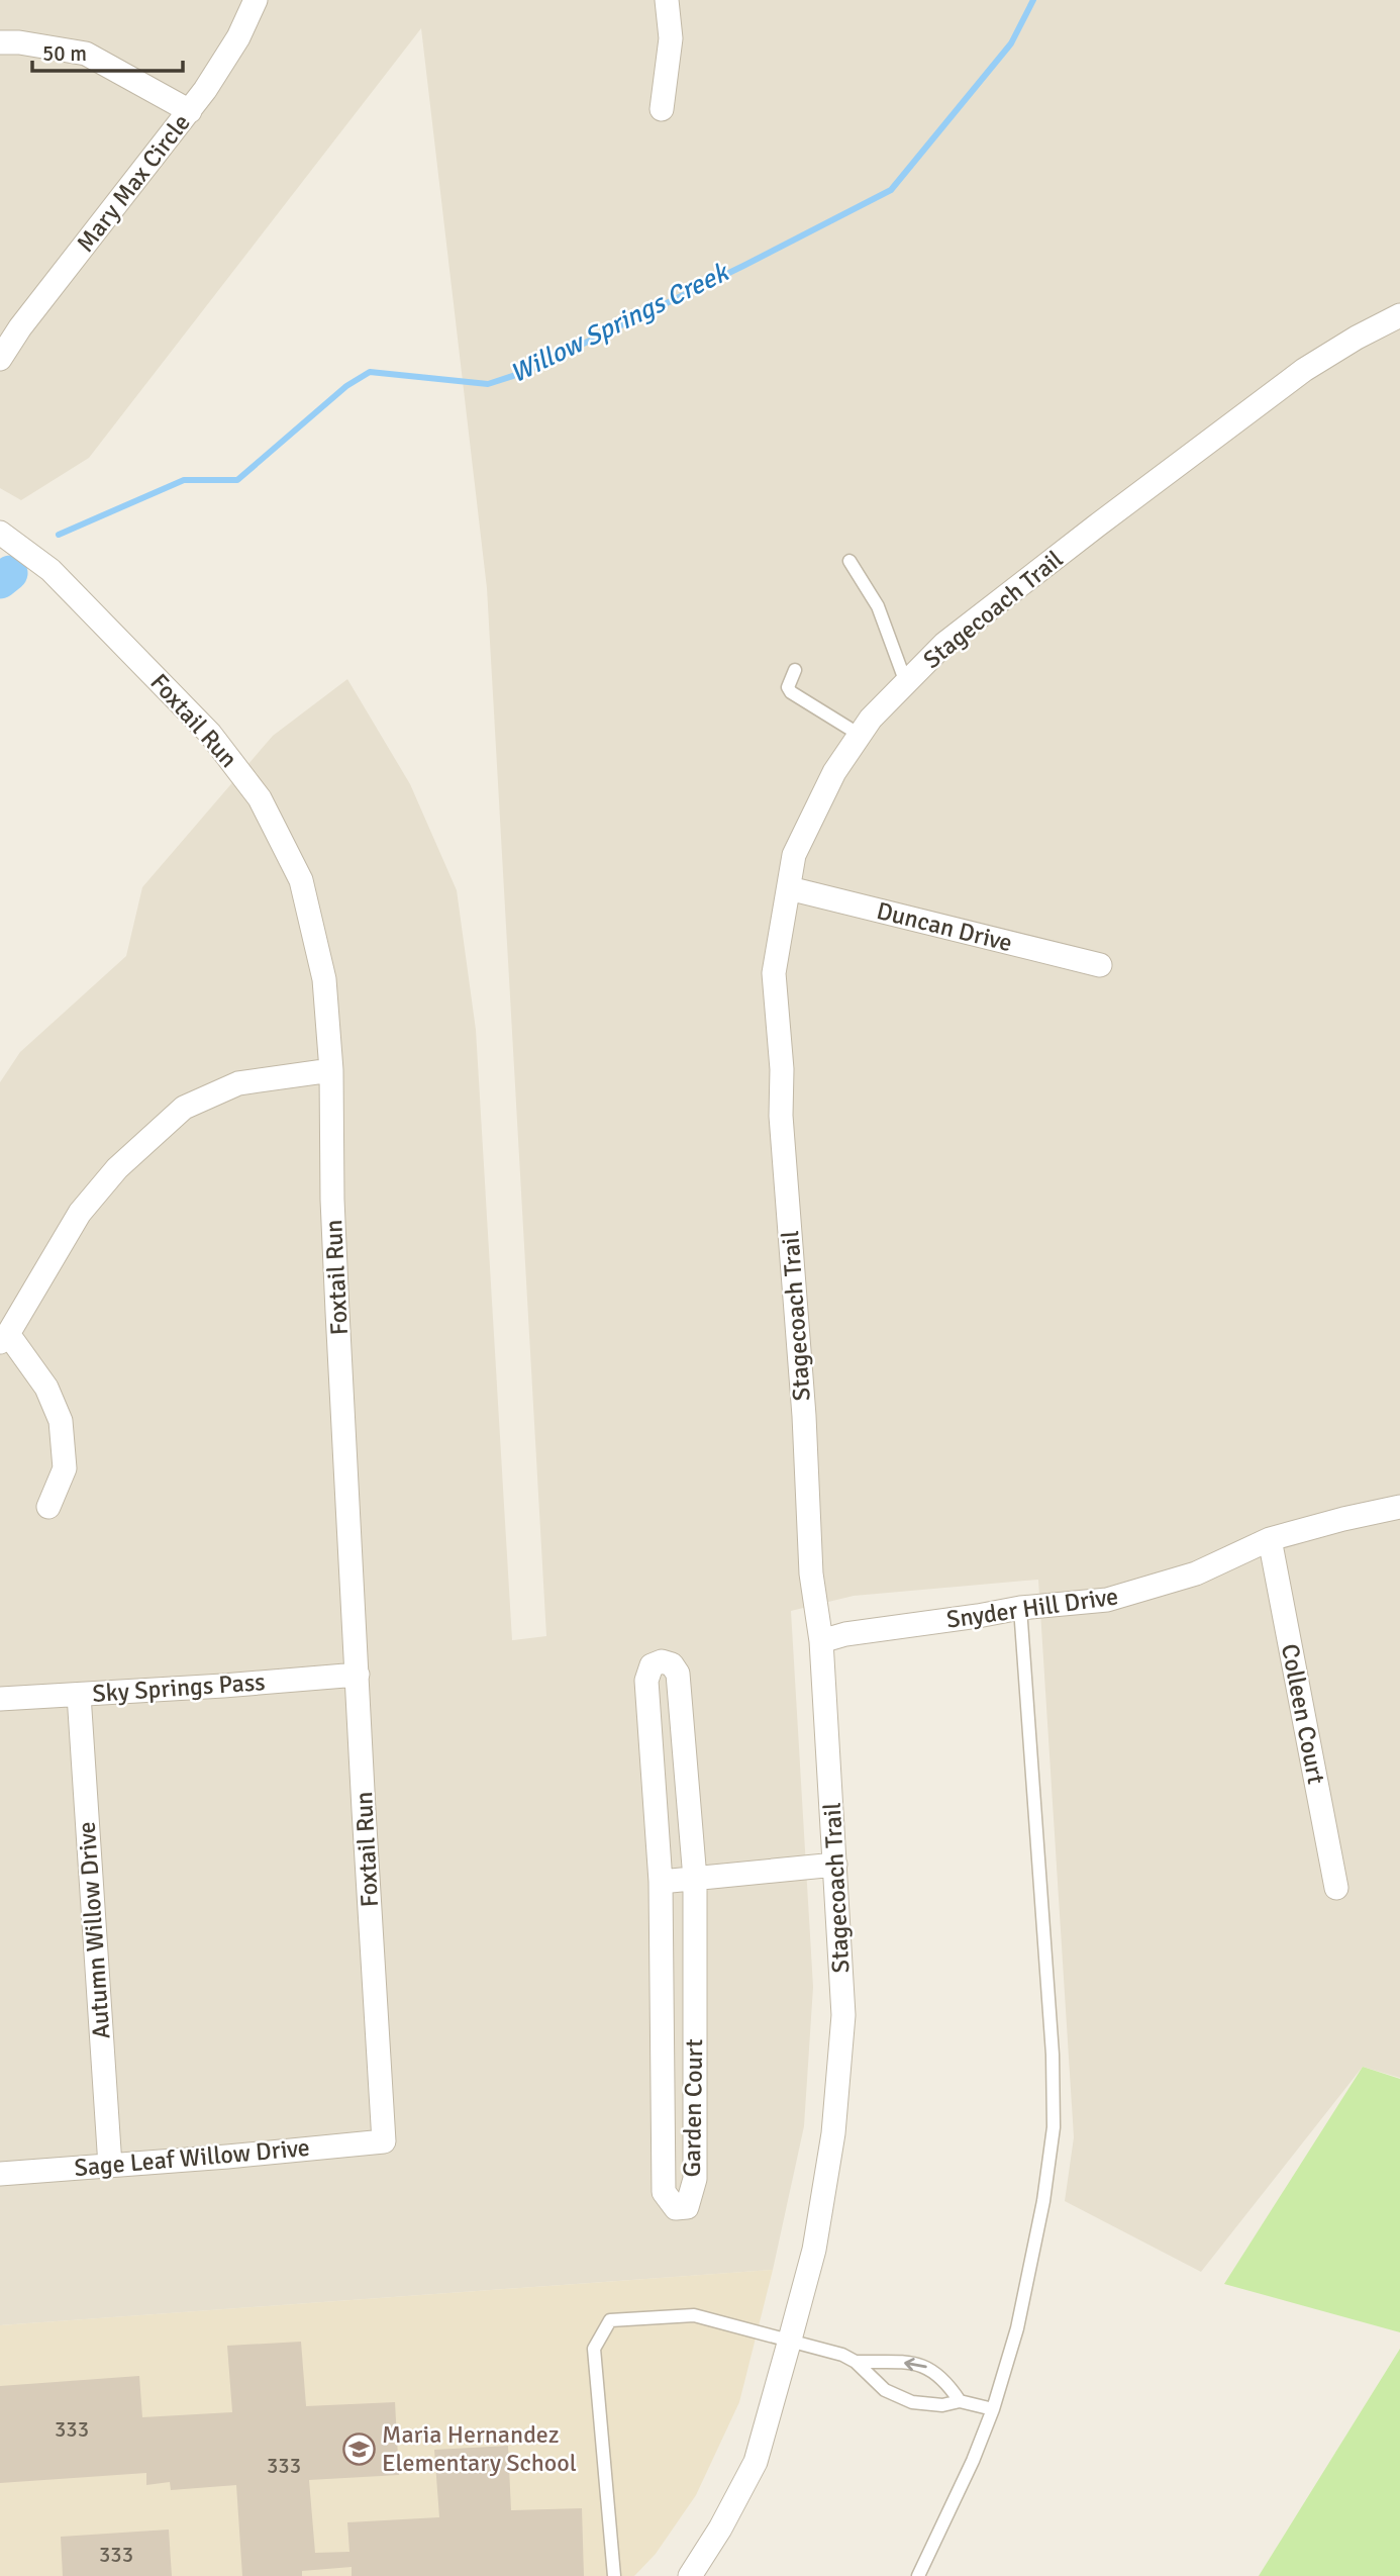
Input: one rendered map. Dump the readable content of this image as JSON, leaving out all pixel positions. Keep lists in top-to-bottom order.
{
  "streets": {
    "street": [
      "Mary Max Circle",
      "Stagecoach Trail",
      "Foxtail Run",
      "Duncan Drive",
      "Snyder Hill Drive",
      "Sky Springs Pass",
      "Colleen Court",
      "Autumn Willow Drive",
      "Garden Court",
      "Sage Leaf Willow Drive"
    ]
  },
  "crossings": [
    ["Stagecoach Trail", "Duncan Drive"],
    ["Stagecoach Trail", "Snyder Hill Drive"],
    ["Foxtail Run", "Sky Springs Pass"],
    ["Foxtail Run", "Sage Leaf Willow Drive"],
    ["Snyder Hill Drive", "Colleen Court"],
    ["Sky Springs Pass", "Autumn Willow Drive"],
    ["Autumn Willow Drive", "Sage Leaf Willow Drive"]
  ],
  "water": ["Willow Springs Creek"],
  "places": {
    "school or university": ["Maria Hernandez Elementary School"]
  },
  "house_numbers": ["333", "333", "333"],
  "scale_bar": "50 m"
}
